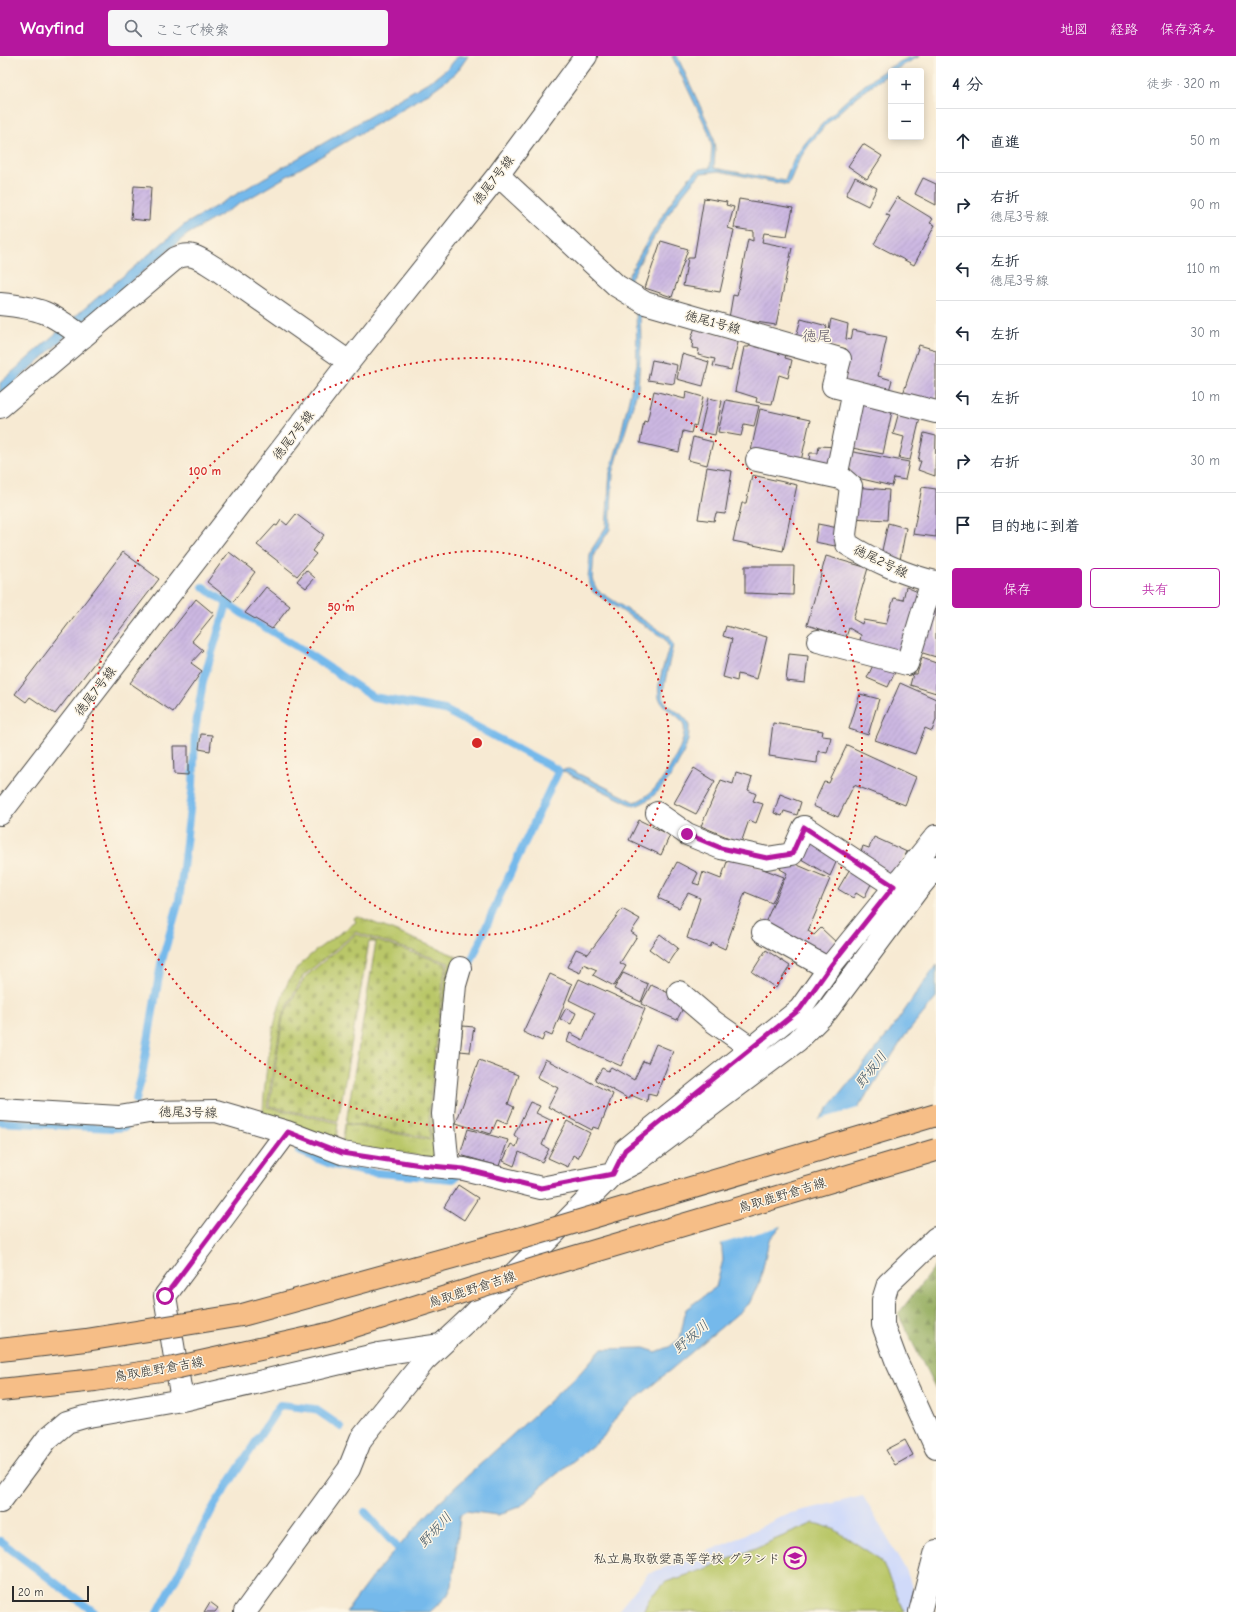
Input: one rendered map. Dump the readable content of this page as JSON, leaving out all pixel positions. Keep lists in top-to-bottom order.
{
  "streets": {
    "main road": ["鳥取鹿野倉吉線"],
    "street": [
      "徳尾7号線",
      "徳尾1号線",
      "徳尾2号線",
      "徳尾3号線"
    ]
  },
  "crossings": [
    ["徳尾7号線", "徳尾1号線"]
  ],
  "districts": ["徳尾"],
  "water": ["野坂川"],
  "places": {
    "school or university": ["私立鳥取敬愛高等学校 グランド"]
  },
  "scale_bar": "20 m",
  "page": {
    "header": "Wayfind",
    "search": "ここで検索",
    "nav": ["地図", "経路", "保存済み"],
    "heading": ["4 分", "徒歩 · 320 m"],
    "map_buttons": ["+", "−"],
    "list": [
      ["直進", "50 m"],
      ["右折", "徳尾3号線", "90 m"],
      ["左折", "徳尾3号線", "110 m"],
      ["左折", "30 m"],
      ["左折", "10 m"],
      ["右折", "30 m"],
      "目的地に到着"
    ],
    "buttons": ["保存", "共有"],
    "scale": "20 m"
  },
  "rings": ["100 m", "50 m"]
}
